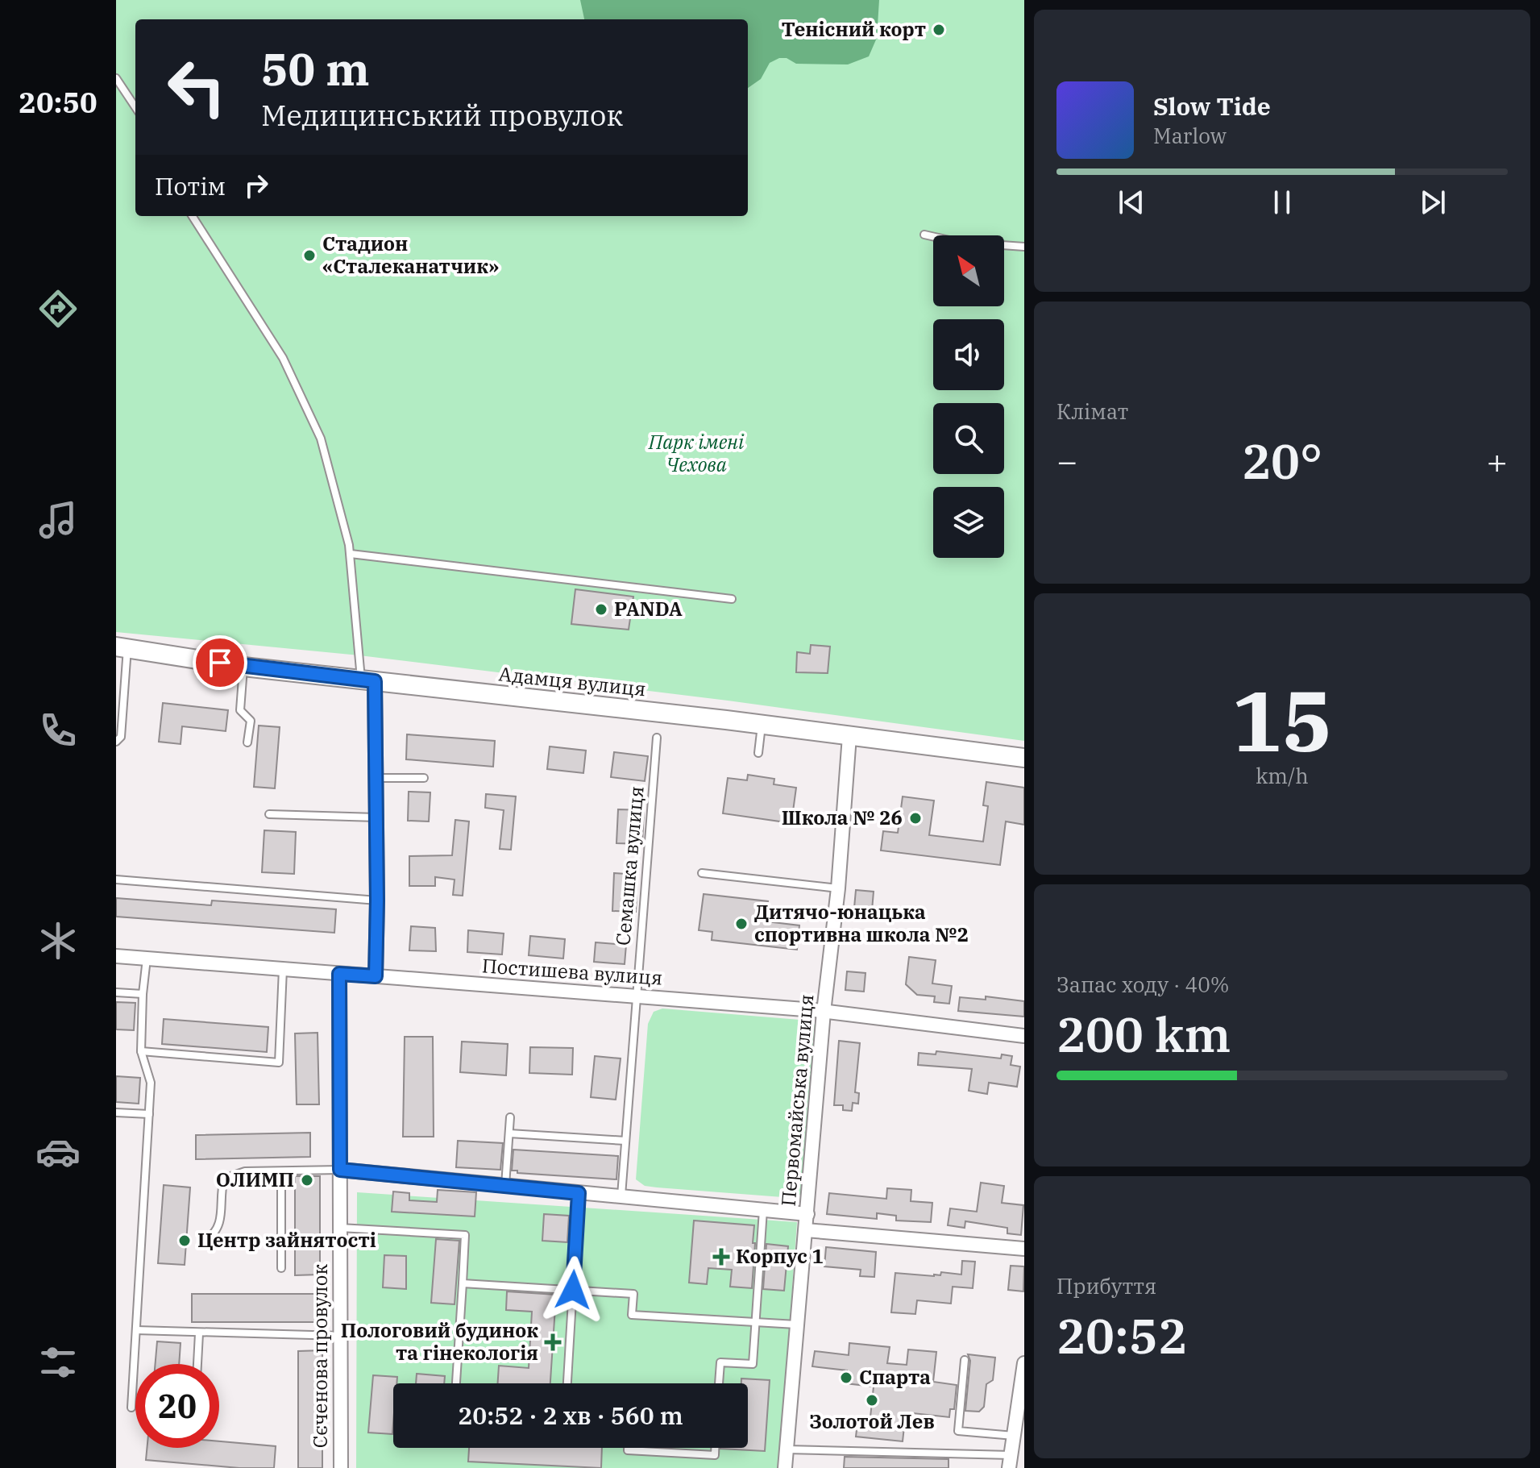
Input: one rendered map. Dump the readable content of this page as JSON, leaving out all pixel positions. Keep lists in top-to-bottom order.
{
  "streets": {
    "street": [
      "Адамця вулиця",
      "Постишева вулиця",
      "Первомайська вулиця",
      "Сєченова провулок"
    ],
    "lane": ["Семашка вулиця"]
  },
  "crossings": [
    ["Адамця вулиця", "Первомайська вулиця"],
    ["Семашка вулиця", "Постишева вулиця"],
    ["Постишева вулиця", "Первомайська вулиця"],
    ["Постишева вулиця", "Сєченова провулок"]
  ],
  "parks": ["Парк імені Чехова"],
  "places": {
    "other": [
      "Тенісний корт",
      "Стадион «Сталеканатчик»",
      "PANDA",
      "Школа № 26",
      "Дитячо-юнацька спортивна школа №2",
      "ОЛИМП",
      "Центр зайнятості",
      "Спарта",
      "Золотой Лев"
    ],
    "health": ["Корпус 1", "Пологовий будинок та гінекологія"]
  },
  "north": "top left",
  "page": {
    "tabs": "20:50",
    "turn": ["50 m", "Медицинський провулок"],
    "song": ["Slow Tide", "Marlow"],
    "then": "Потім",
    "tile": [
      "Клімат",
      ["15", "km/h"],
      ["Запас ходу · 40%", "200 km"],
      ["Прибуття", "20:52"]
    ],
    "heat": ["−", "20°", "+"],
    "limit": "20",
    "trip": "20:52 · 2 хв · 560 m"
  }
}
